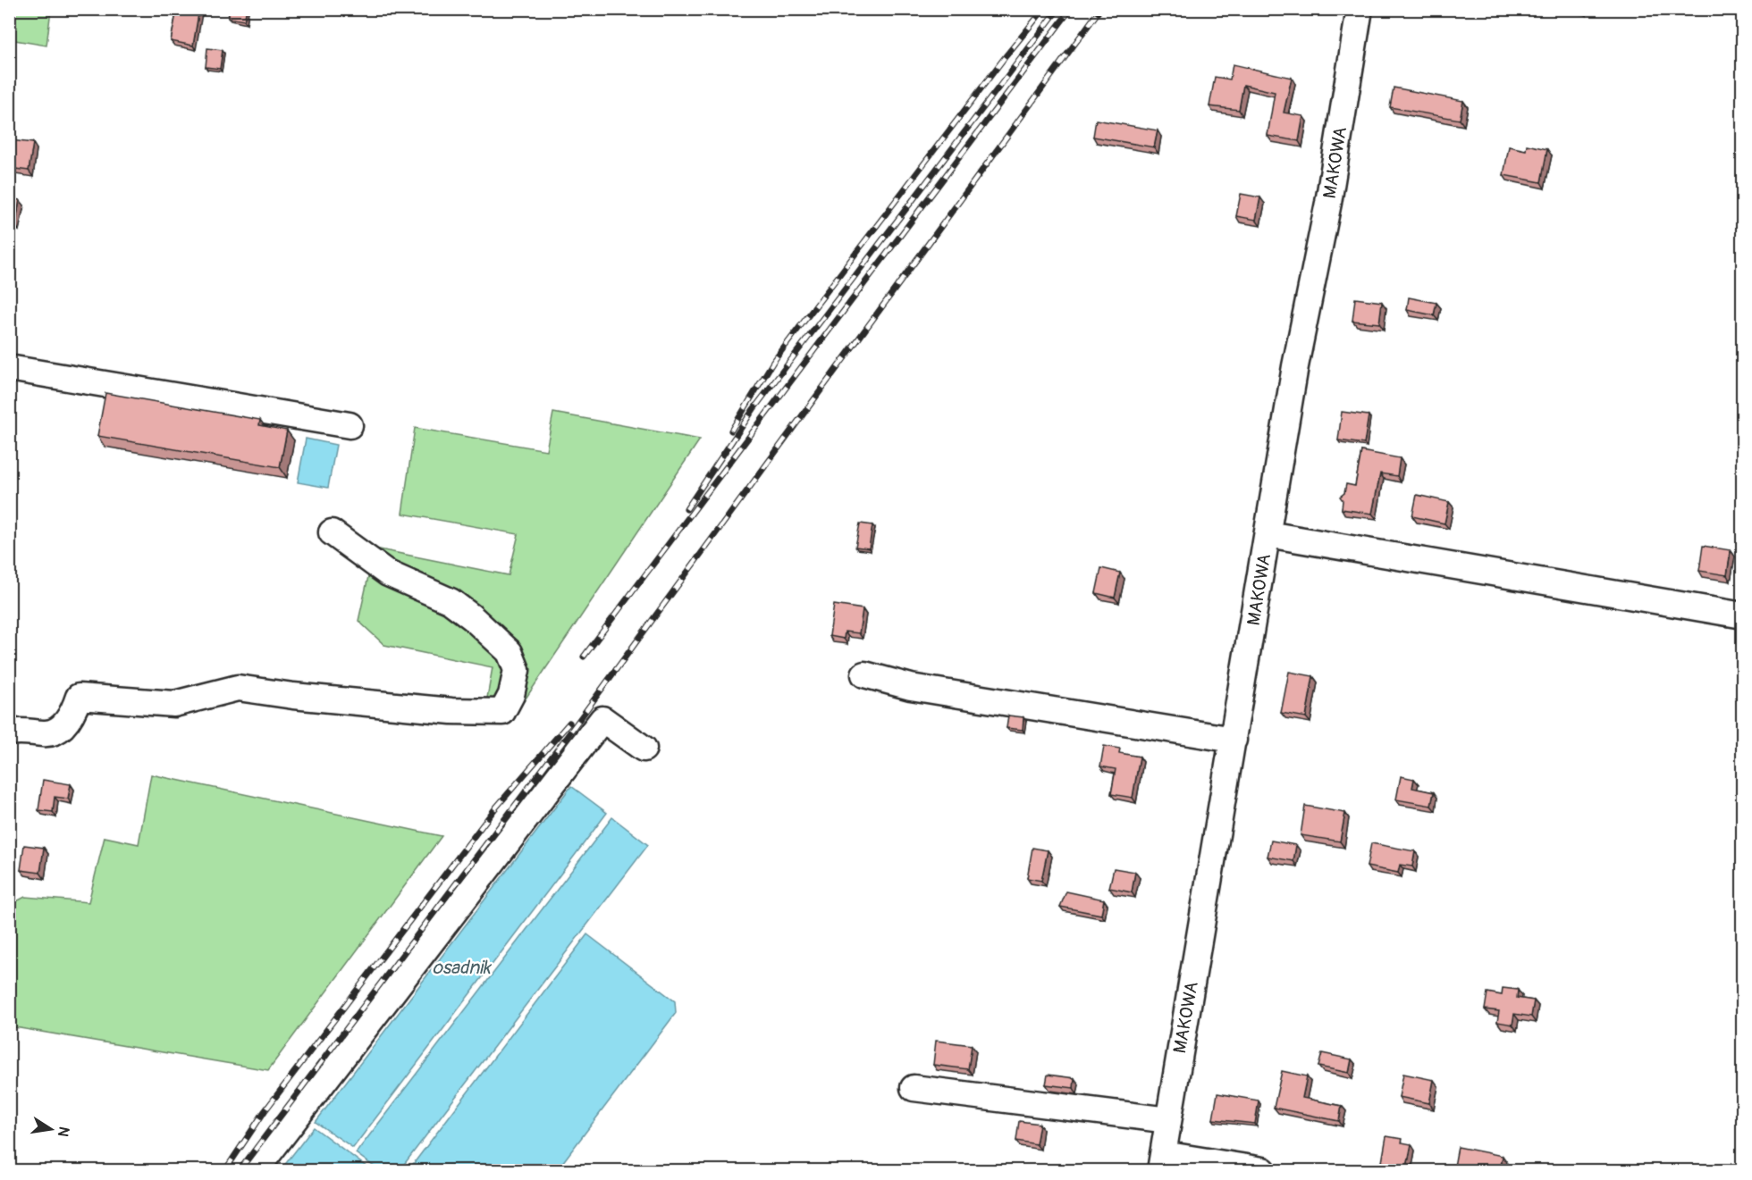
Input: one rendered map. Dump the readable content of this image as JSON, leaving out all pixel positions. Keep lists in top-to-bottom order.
{
  "streets": {
    "street": ["MAKOWA"]
  },
  "water": ["osadnik"],
  "north": "right"
}
